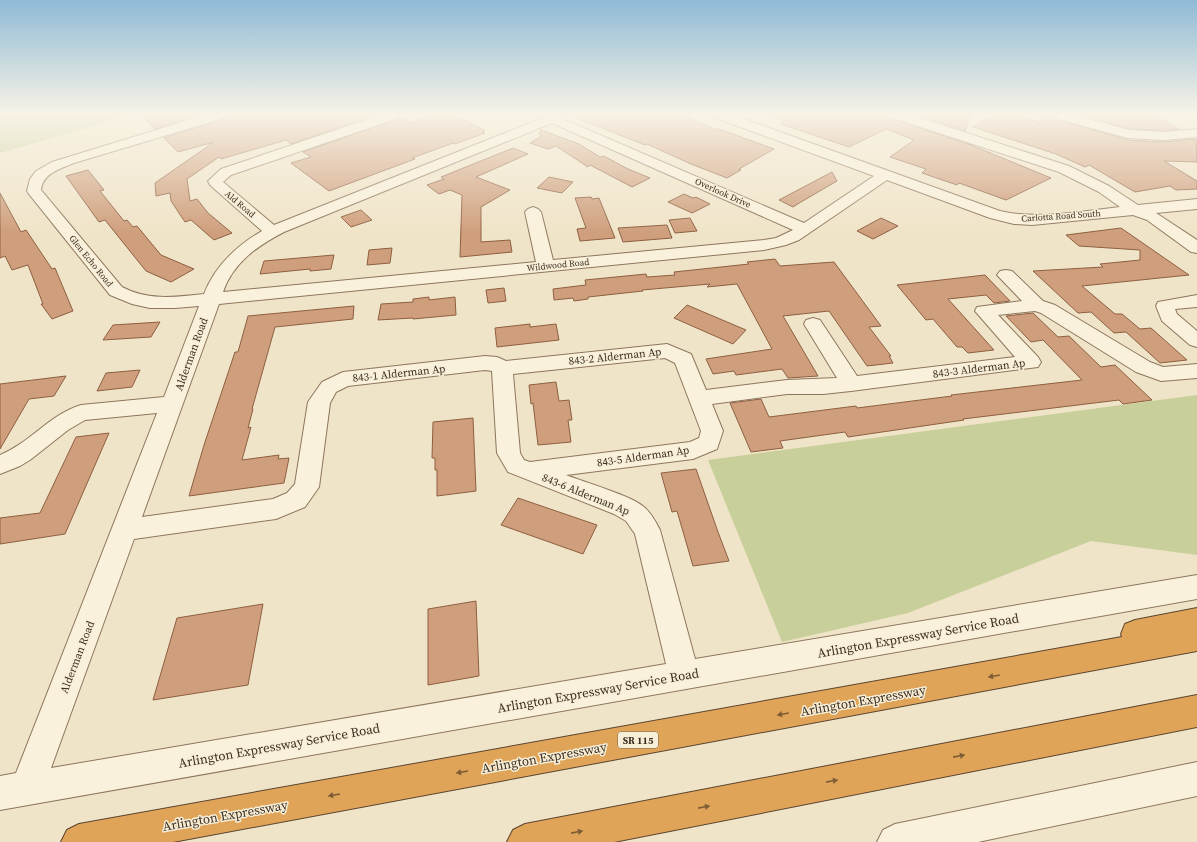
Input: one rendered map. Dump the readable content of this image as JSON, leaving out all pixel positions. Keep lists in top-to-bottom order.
{
  "streets": {
    "highway": ["Arlington Expressway", "SR 115"],
    "street": [
      "Overlook Drive",
      "Ald Road",
      "Carlotta Road South",
      "Glen Echo Road",
      "Wildwood Road",
      "Alderman Road",
      "843-2 Alderman Ap",
      "843-3 Alderman Ap",
      "843-1 Alderman Ap",
      "843-5 Alderman Ap",
      "843-6 Alderman Ap",
      "Arlington Expressway Service Road"
    ]
  },
  "crossings": [
    ["Overlook Drive", "Wildwood Road"],
    ["Ald Road", "Alderman Road"],
    ["Carlotta Road South", "Wildwood Road"],
    ["Glen Echo Road", "Wildwood Road"],
    ["Glen Echo Road", "Alderman Road"],
    ["Wildwood Road", "Alderman Road"],
    ["Alderman Road", "843-1 Alderman Ap"],
    ["Alderman Road", "Arlington Expressway Service Road"],
    ["843-2 Alderman Ap", "843-3 Alderman Ap"],
    ["843-2 Alderman Ap", "843-1 Alderman Ap"],
    ["843-2 Alderman Ap", "843-5 Alderman Ap"],
    ["843-2 Alderman Ap", "843-6 Alderman Ap"],
    ["843-3 Alderman Ap", "843-5 Alderman Ap"],
    ["843-1 Alderman Ap", "843-6 Alderman Ap"],
    ["843-5 Alderman Ap", "843-6 Alderman Ap"],
    ["843-6 Alderman Ap", "Arlington Expressway Service Road"]
  ]
}
